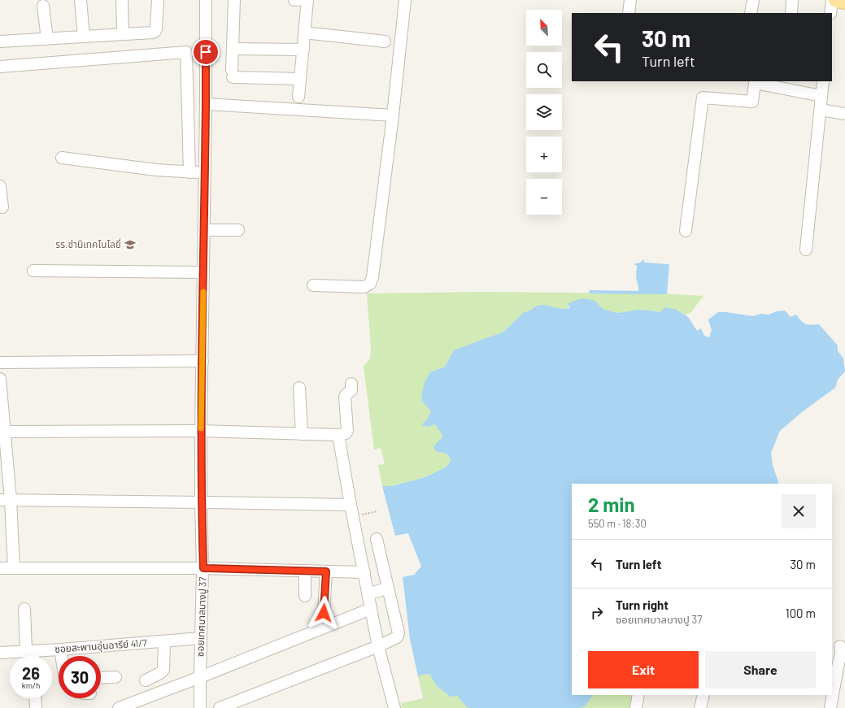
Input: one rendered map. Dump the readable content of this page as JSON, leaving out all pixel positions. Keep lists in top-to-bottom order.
{
  "streets": {
    "street": ["ซอยเทศบาลบางปู 37", "ซอยสะพานอุ่นอารีย์ 41/7"]
  },
  "crossings": [
    ["ซอยเทศบาลบางปู 37", "ซอยสะพานอุ่นอารีย์ 41/7"]
  ],
  "places": {
    "school or university": ["รร.ชำนิเทคโนโลยี่"]
  },
  "north": "top left",
  "page": {
    "map_buttons": ["+", "−"],
    "turn": ["30 m", "Turn left"],
    "heading": ["2 min", "550 m · 18:30"],
    "list": [
      {
        "name": "Turn left",
        "value": "30 m"
      },
      {
        "name": "Turn right",
        "note": "ซอยเทศบาลบางปู 37",
        "value": "100 m"
      }
    ],
    "buttons": ["Exit", "Share"],
    "speed": "26 km/h",
    "limit": "30"
  }
}
